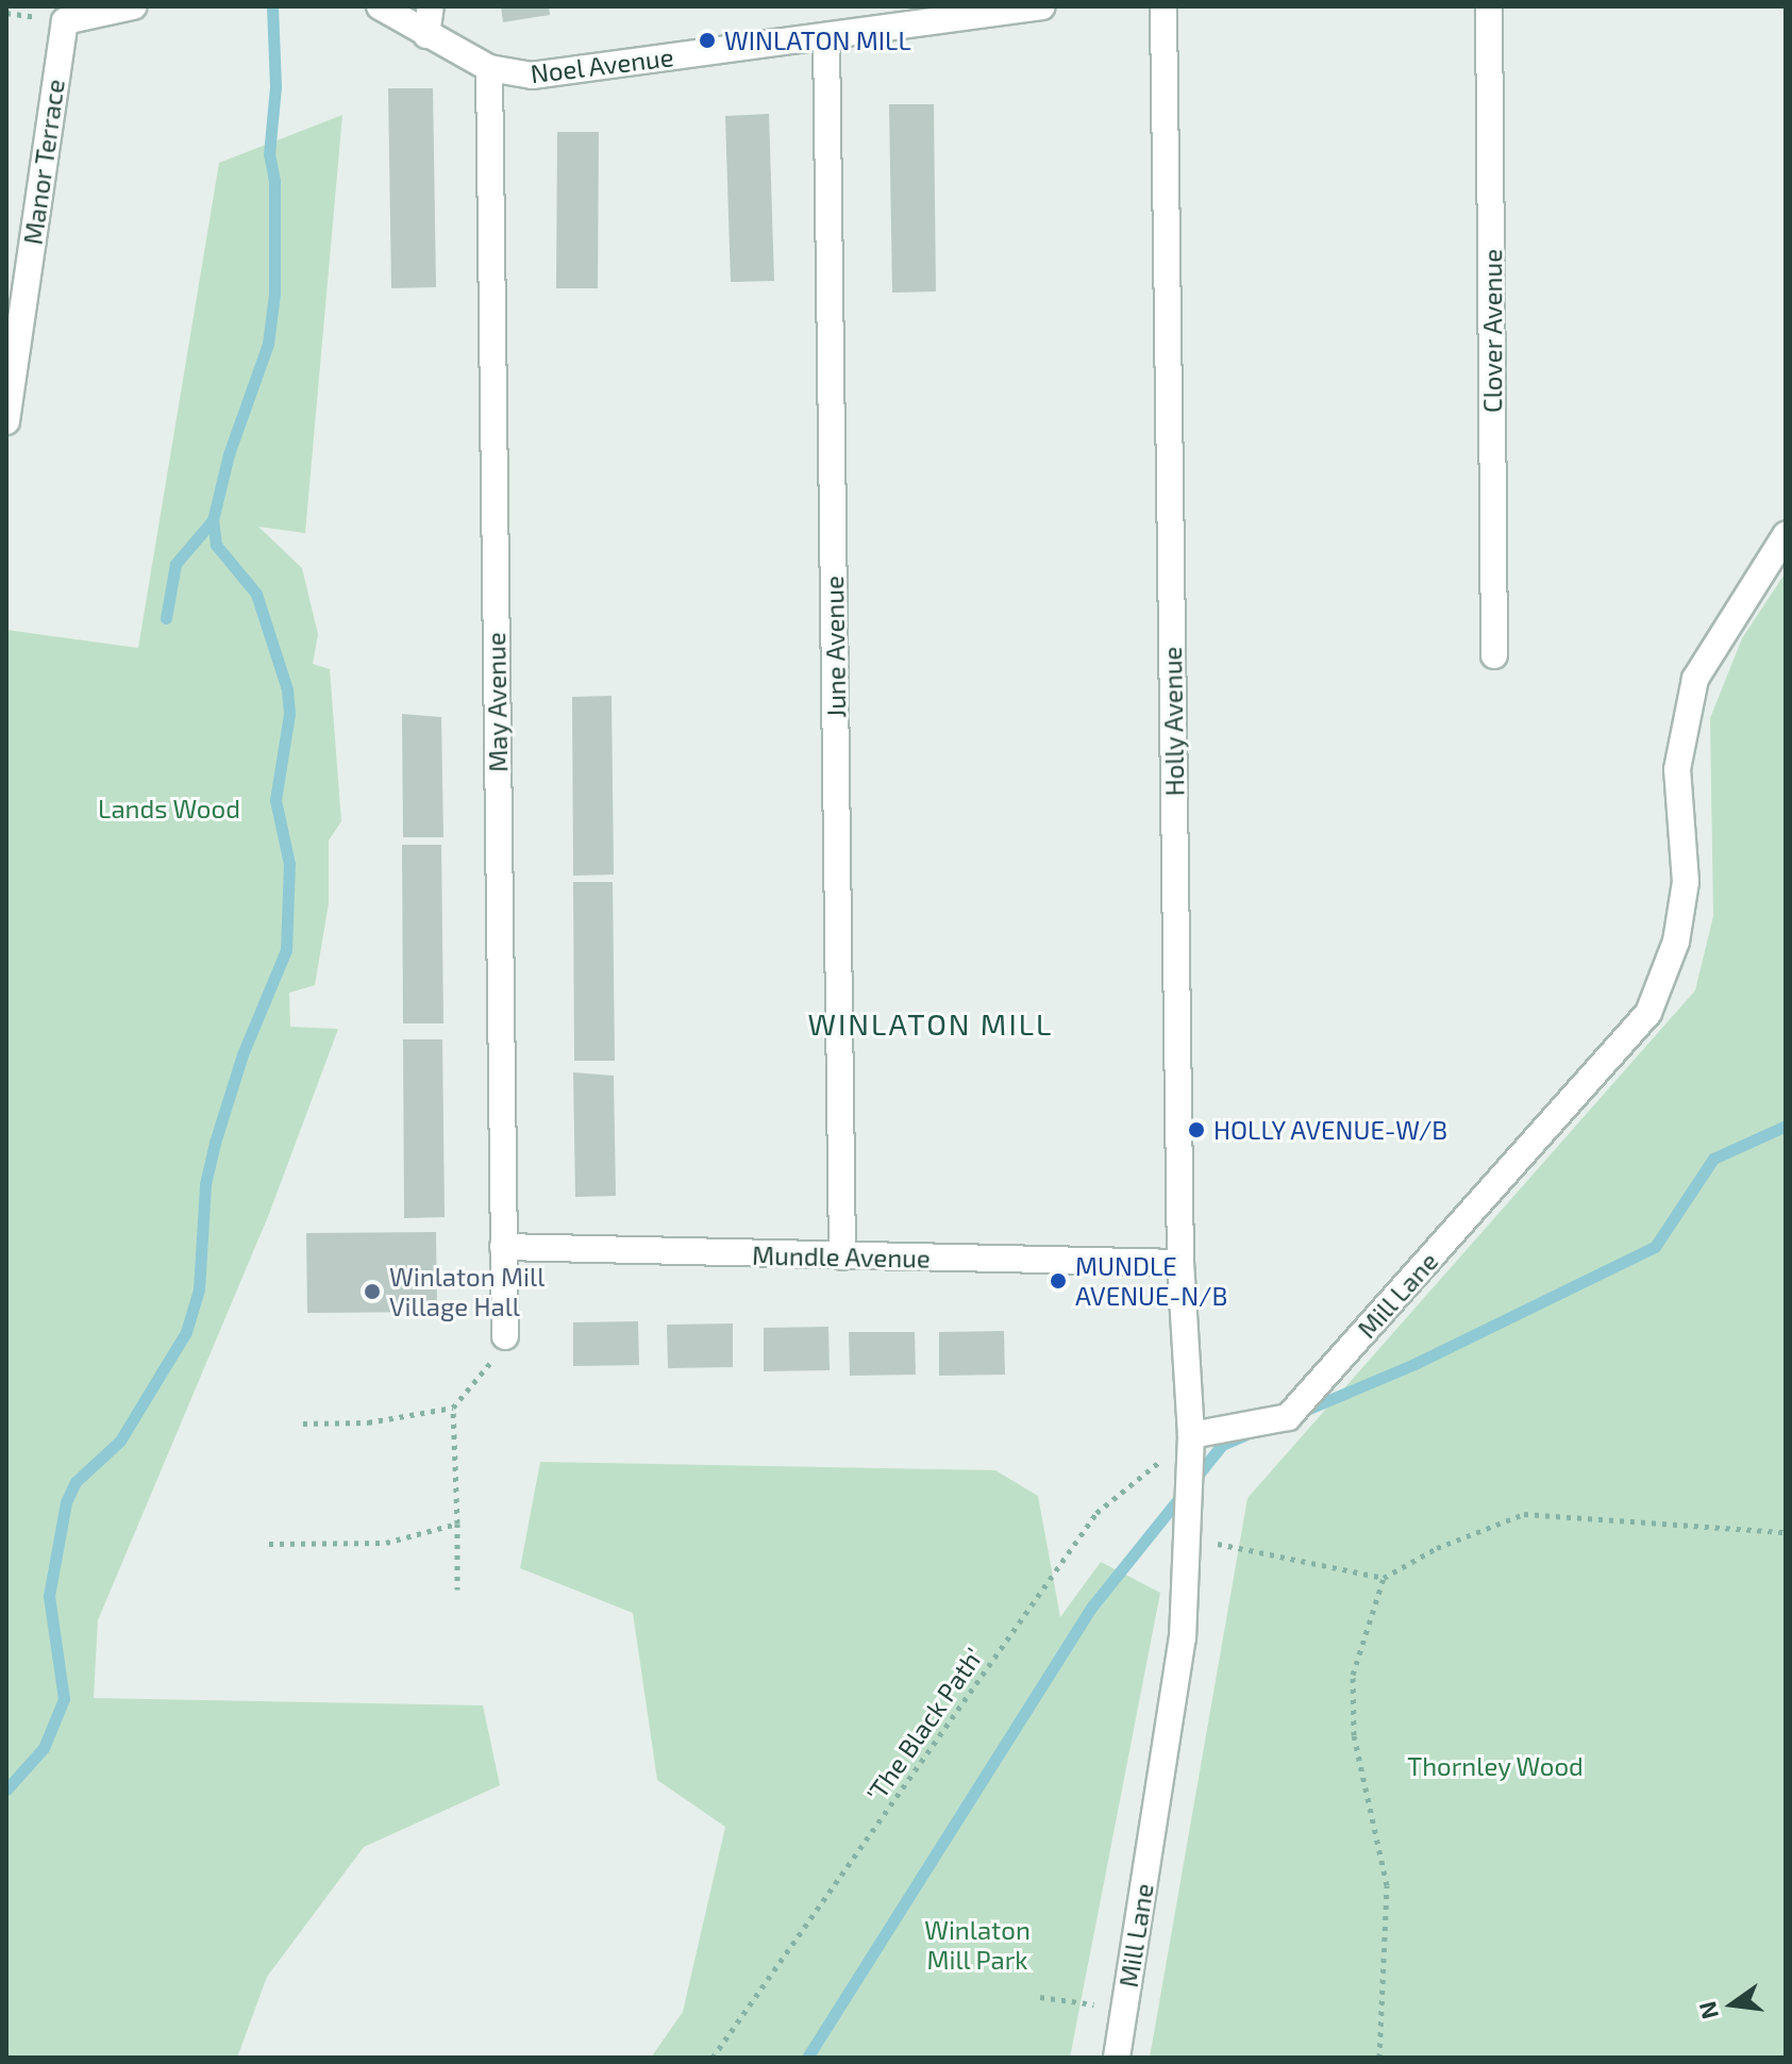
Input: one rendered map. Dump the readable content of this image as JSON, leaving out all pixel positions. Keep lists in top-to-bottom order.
{
  "streets": {
    "street": [
      "Noel Avenue",
      "Manor Terrace",
      "Clover Avenue",
      "June Avenue",
      "May Avenue",
      "Holly Avenue",
      "Mundle Avenue",
      "Mill Lane"
    ],
    "path": ["'The Black Path'"]
  },
  "crossings": [
    ["Noel Avenue", "June Avenue"],
    ["Noel Avenue", "May Avenue"],
    ["June Avenue", "Mundle Avenue"],
    ["May Avenue", "Mundle Avenue"],
    ["Holly Avenue", "Mundle Avenue"],
    ["Holly Avenue", "Mill Lane"],
    ["Holly Avenue", "'The Black Path'"],
    ["Mill Lane", "'The Black Path'"]
  ],
  "districts": ["WINLATON MILL"],
  "parks": ["Lands Wood", "Thornley Wood", "Winlaton Mill Park"],
  "places": [
    "WINLATON MILL",
    "HOLLY AVENUE-W/B",
    "MUNDLE AVENUE-N/B",
    "Winlaton Mill Village Hall"
  ],
  "north": "left"
}
